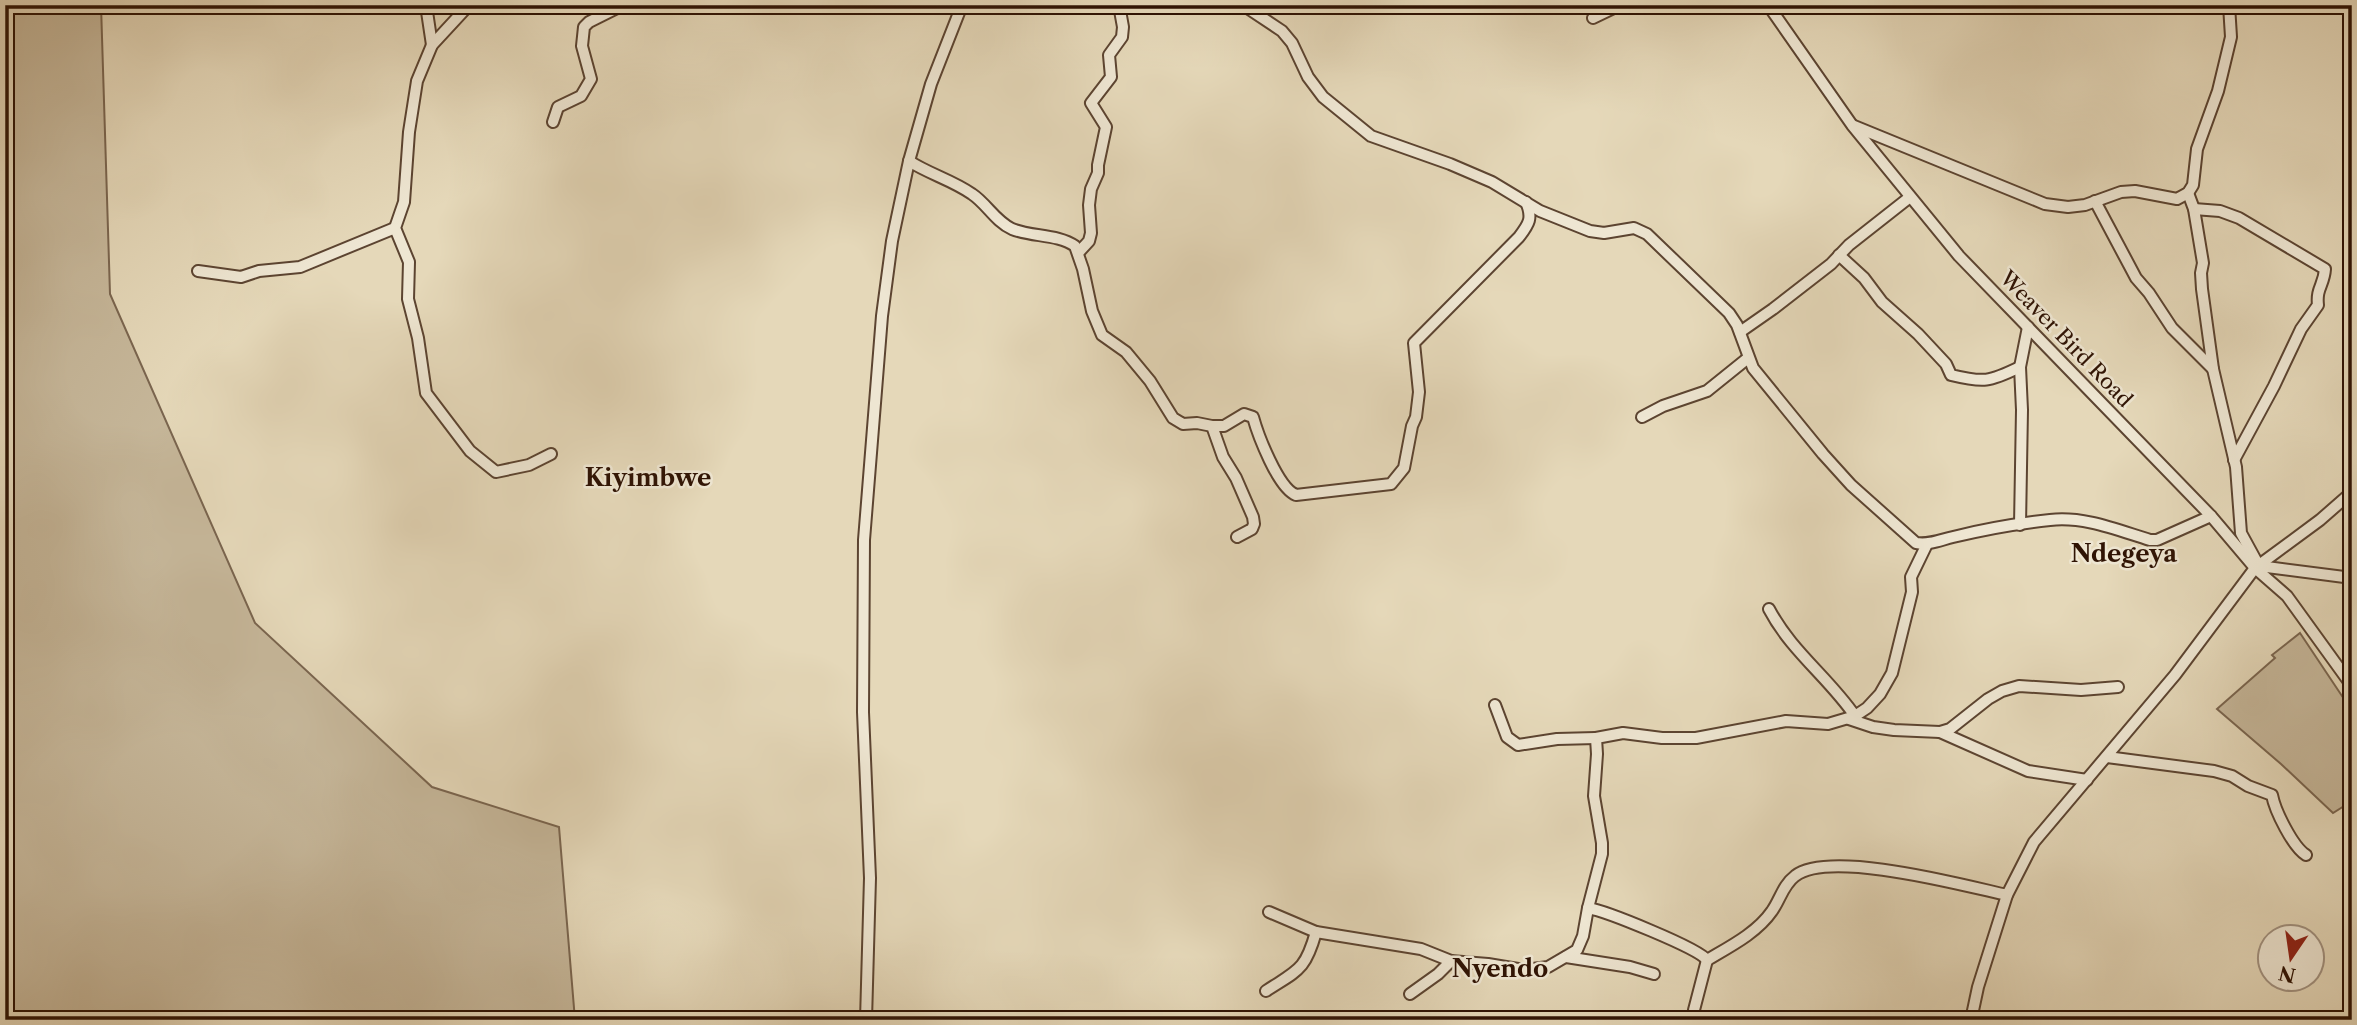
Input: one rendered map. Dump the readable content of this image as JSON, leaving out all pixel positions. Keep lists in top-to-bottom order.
{
  "streets": {
    "street": ["Weaver Bird Road"]
  },
  "districts": ["Kiyimbwe", "Ndegeya", "Nyendo"],
  "north": "bottom"
}
